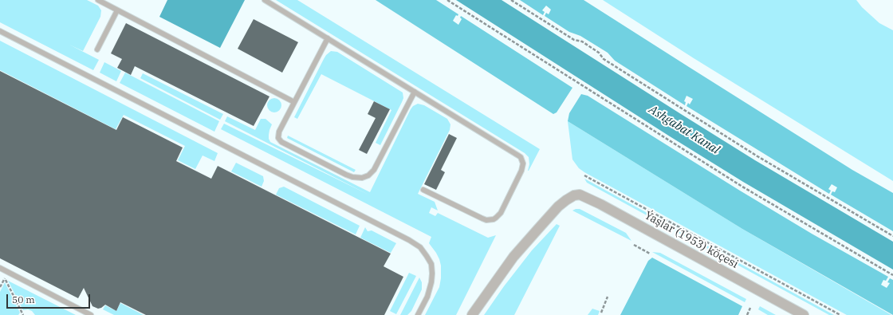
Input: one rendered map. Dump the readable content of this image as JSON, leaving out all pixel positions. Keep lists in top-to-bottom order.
{
  "streets": {
    "street": ["Ýaşlar (1953) köçesi"]
  },
  "water": ["Ashgabat Kanal"],
  "scale_bar": "50 m"
}
